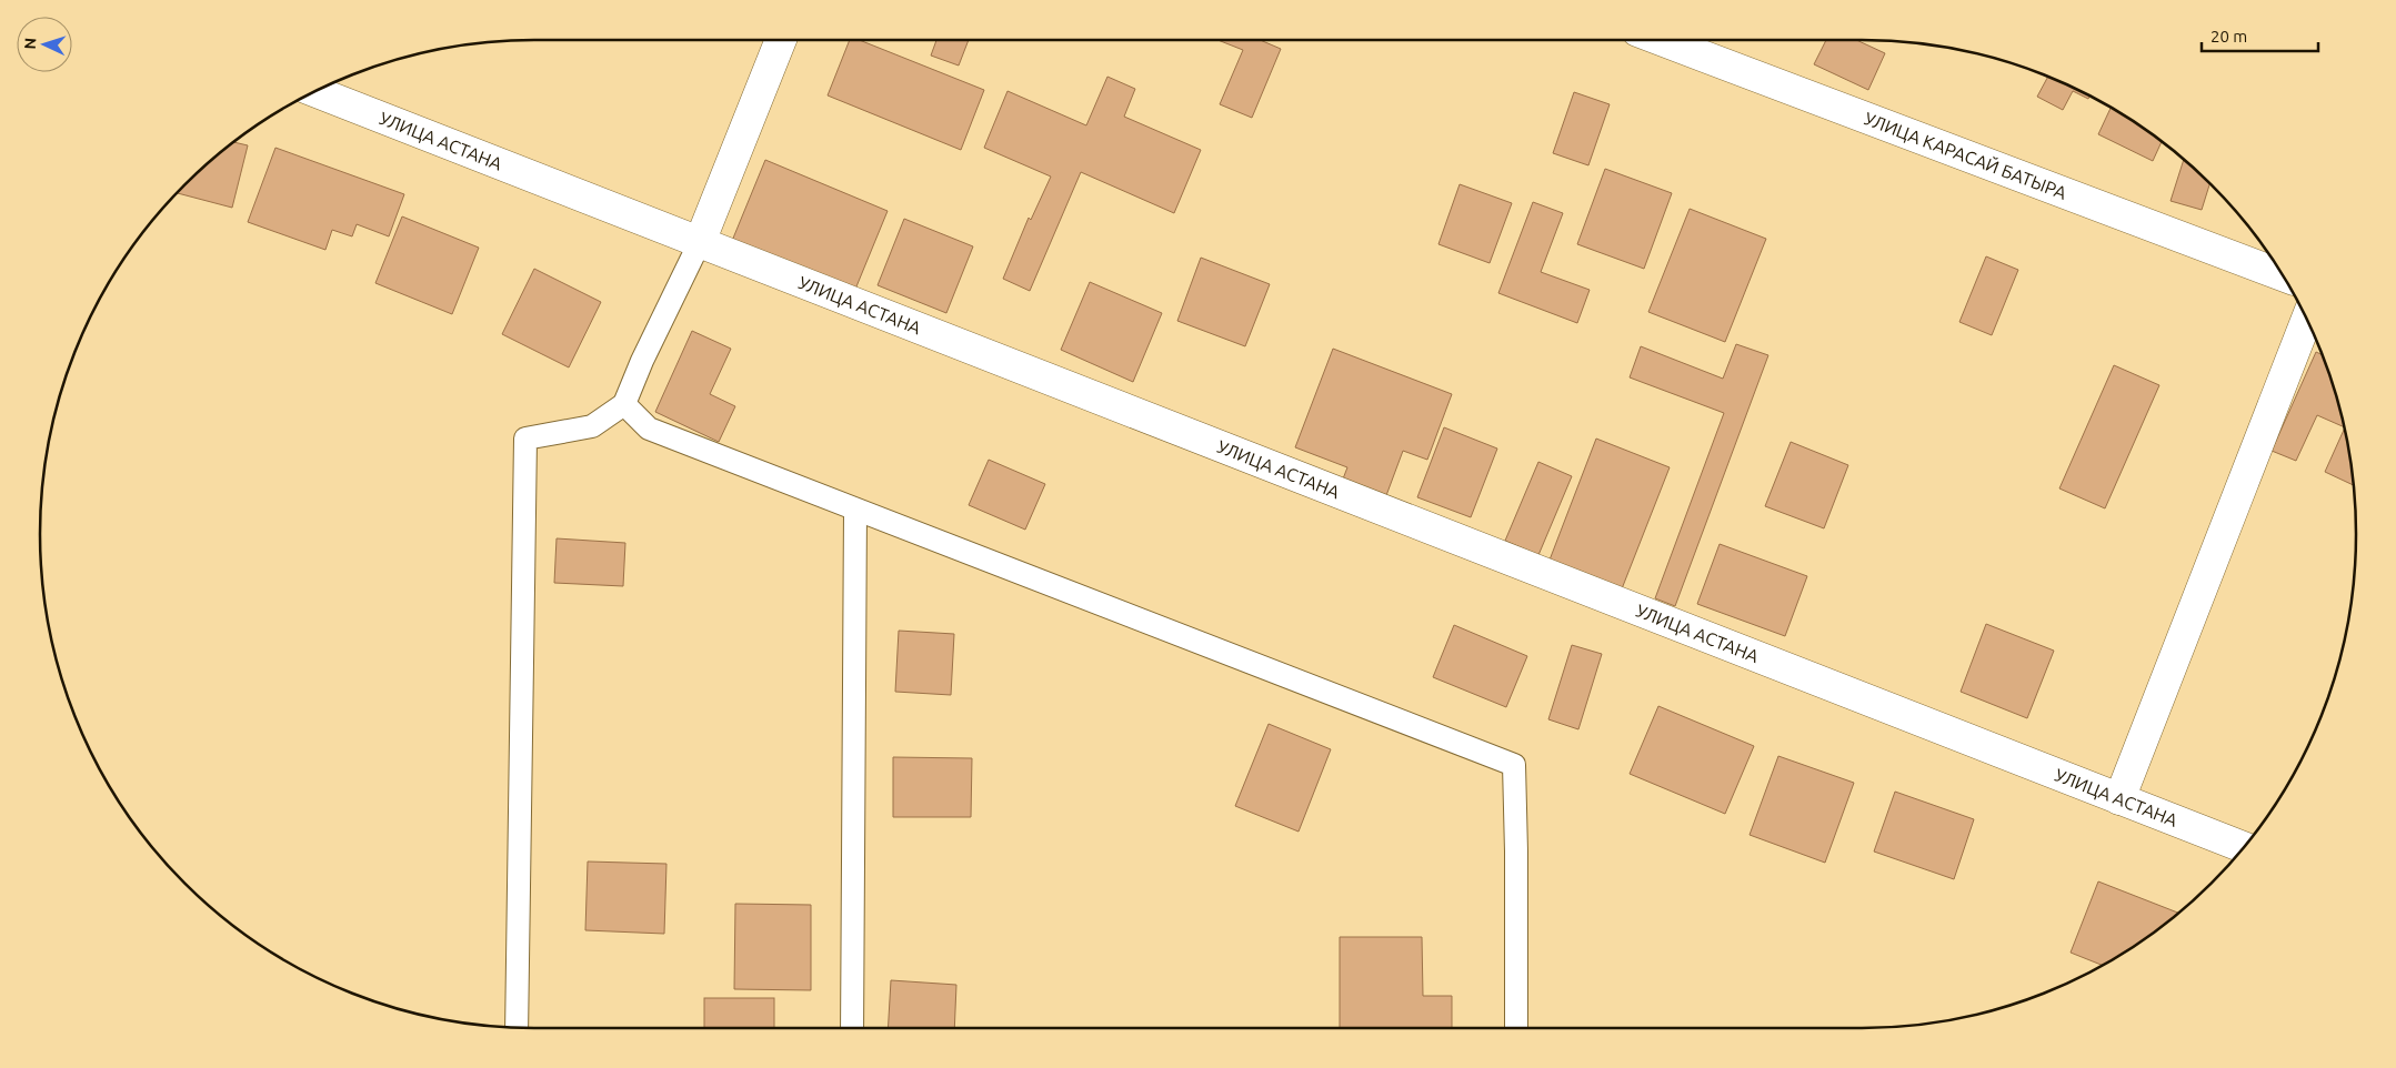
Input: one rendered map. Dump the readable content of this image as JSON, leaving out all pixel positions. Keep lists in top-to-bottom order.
{
  "streets": {
    "street": ["УЛИЦА АСТАНА", "УЛИЦА КАРАСАЙ БАТЫРА"]
  },
  "scale_bar": "20 m",
  "north": "left"
}
